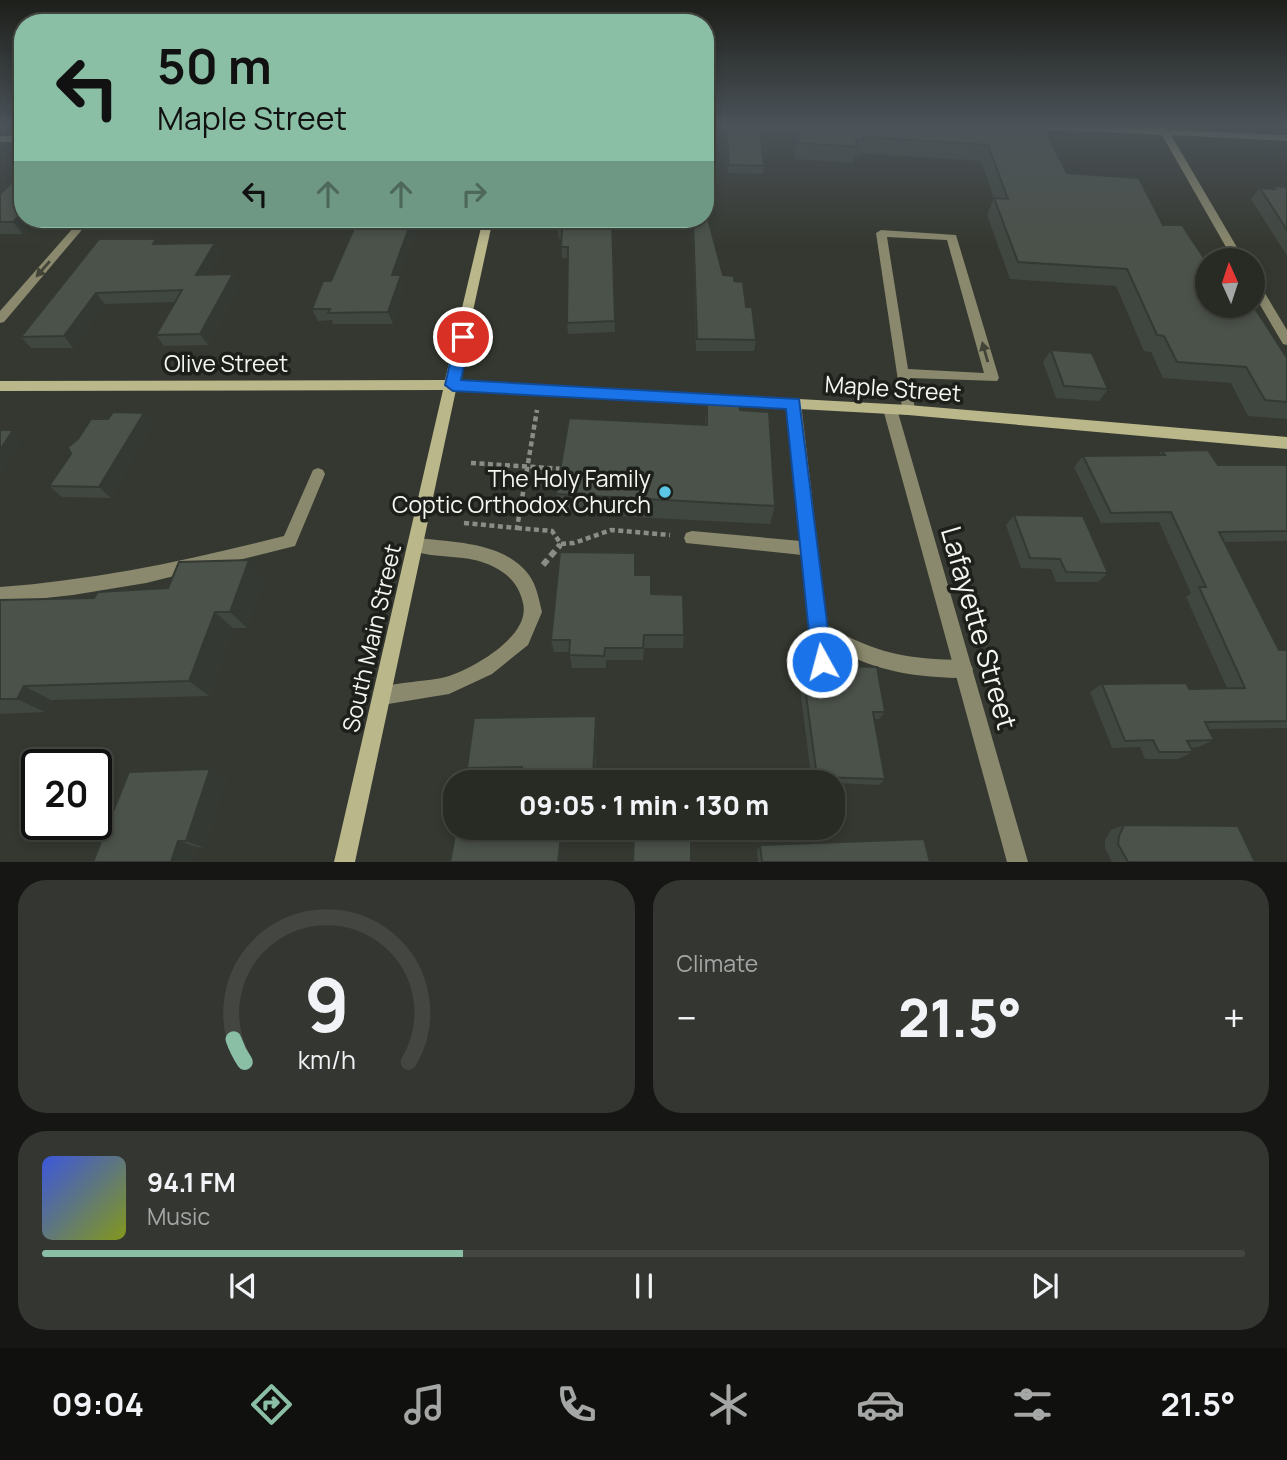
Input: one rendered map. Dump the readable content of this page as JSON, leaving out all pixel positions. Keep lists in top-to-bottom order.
{
  "streets": {
    "main road": ["Olive Street", "Maple Street", "South Main Street"],
    "street": ["Lafayette Street"]
  },
  "crossings": [
    ["Olive Street", "Maple Street"],
    ["Olive Street", "South Main Street"],
    ["Maple Street", "Lafayette Street"],
    ["Maple Street", "South Main Street"]
  ],
  "places": ["The Holy Family Coptic Orthodox Church"],
  "north": "top",
  "page": {
    "turn": ["50 m", "Maple Street"],
    "limit": "20",
    "trip": "09:05 · 1 min · 130 m",
    "tile": "Climate",
    "heat": ["−", "21.5°", "+"],
    "song": ["94.1 FM", "Music"],
    "tabs": ["09:04", "21.5°"],
    "gauge": ["9", "km/h"]
  }
}
